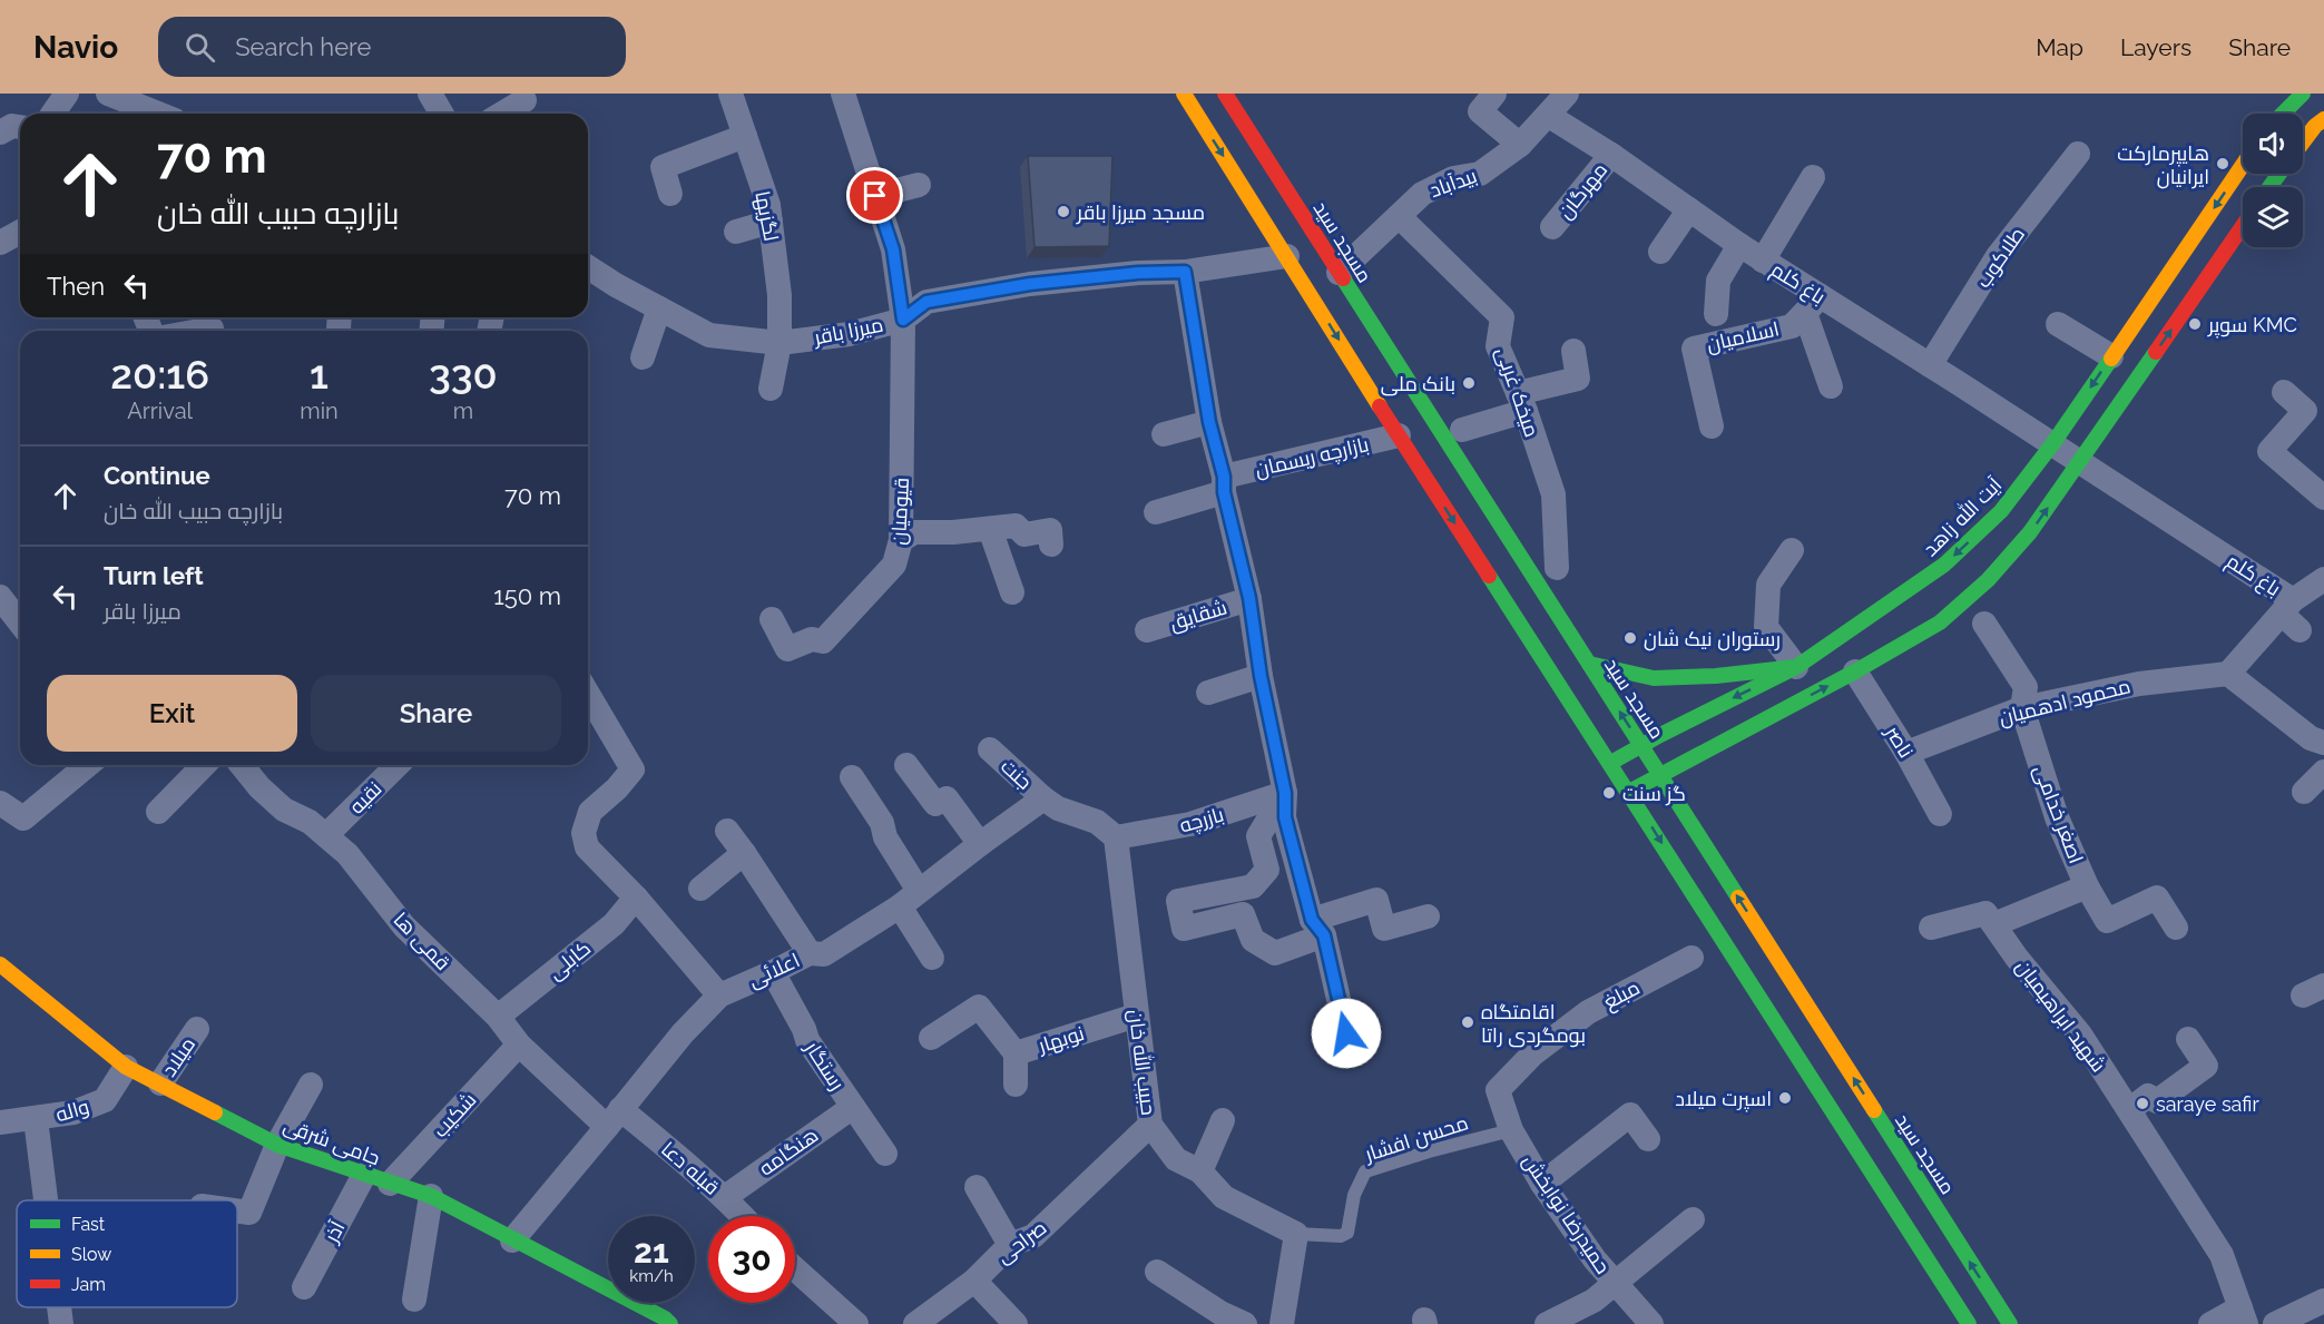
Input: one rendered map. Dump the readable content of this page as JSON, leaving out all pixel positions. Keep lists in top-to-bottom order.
{
  "streets": {
    "main road": ["مسجد سید", "آیت الله زاهد", "جامی شرقی"],
    "street": [
      "بیدآباد",
      "مهرگان",
      "لگزیها",
      "طلاکوب",
      "باغ کلم",
      "میرزا باقر",
      "اسلامیان",
      "میخک غربی",
      "بازارچه ریسمان",
      "قیومیان",
      "شقایق",
      "محمود ادهمیان",
      "ناصر",
      "جنت",
      "نقیه",
      "اصغر خدامی",
      "بازرچه",
      "قمی ها",
      "کابلی",
      "اعلائی",
      "مبلغ",
      "شهید ابراهیمیان",
      "نوبهار",
      "میلاد",
      "حبیب الله خان",
      "رستگار",
      "واله",
      "شکیب",
      "هنگامه",
      "قبله دعا",
      "حمیدرضا نوابخش",
      "آذر",
      "صراحی"
    ],
    "lane": ["محسن افشار"]
  },
  "crossings": [
    ["بیدآباد", "مسجد سید"],
    ["بیدآباد", "باغ کلم"],
    ["بیدآباد", "میخک غربی"],
    ["مهرگان", "باغ کلم"],
    ["لگزیها", "میرزا باقر"],
    ["مسجد سید", "آیت الله زاهد"],
    ["طلاکوب", "باغ کلم"],
    ["باغ کلم", "اسلامیان"],
    ["باغ کلم", "آیت الله زاهد"],
    ["میرزا باقر", "قیومیان"],
    ["محمود ادهمیان", "ناصر"],
    ["محمود ادهمیان", "اصغر خدامی"],
    ["جنت", "اعلائی"],
    ["نقیه", "قمی ها"],
    ["بازرچه", "حبیب الله خان"],
    ["قمی ها", "کابلی"],
    ["قمی ها", "اعلائی"],
    ["قمی ها", "شکیب"],
    ["قمی ها", "قبله دعا"],
    ["اعلائی", "رستگار"],
    ["اعلائی", "جامی شرقی"],
    ["اعلائی", "قبله دعا"],
    ["مبلغ", "محسن افشار"],
    ["مبلغ", "حمیدرضا نوابخش"],
    ["نوبهار", "حبیب الله خان"],
    ["میلاد", "جامی شرقی"],
    ["حبیب الله خان", "محسن افشار"],
    ["حبیب الله خان", "صراحی"],
    ["رستگار", "هنگامه"],
    ["واله", "جامی شرقی"],
    ["شکیب", "جامی شرقی"],
    ["محسن افشار", "حمیدرضا نوابخش"],
    ["جامی شرقی", "آذر"],
    ["هنگامه", "قبله دعا"]
  ],
  "places": [
    "هایپرمارکت ایرانیان",
    "مسجد میرزا باقر",
    "سوپر KMC",
    "بانک ملی",
    "رستوران نیک شان",
    "گز سنت",
    "اقامتگاه بومگردی راتا",
    "اسپرت میلاد",
    "saraye safir"
  ],
  "legend": ["Fast", "Slow", "Jam"],
  "page": {
    "header": "Navio",
    "search": "Search here",
    "nav": ["Map", "Layers", "Share"],
    "turn": ["70 m", "بازارچه حبیب الله خان"],
    "then": "Then",
    "eta": [
      "20:16",
      "Arrival",
      "1",
      "min",
      "330",
      "m"
    ],
    "list": [
      {
        "name": "Continue",
        "note": "بازارچه حبیب الله خان",
        "value": "70 m"
      },
      {
        "name": "Turn left",
        "note": "میرزا باقر",
        "value": "150 m"
      }
    ],
    "buttons": ["Exit", "Share"],
    "speed": "21 km/h",
    "limit": "30"
  }
}
